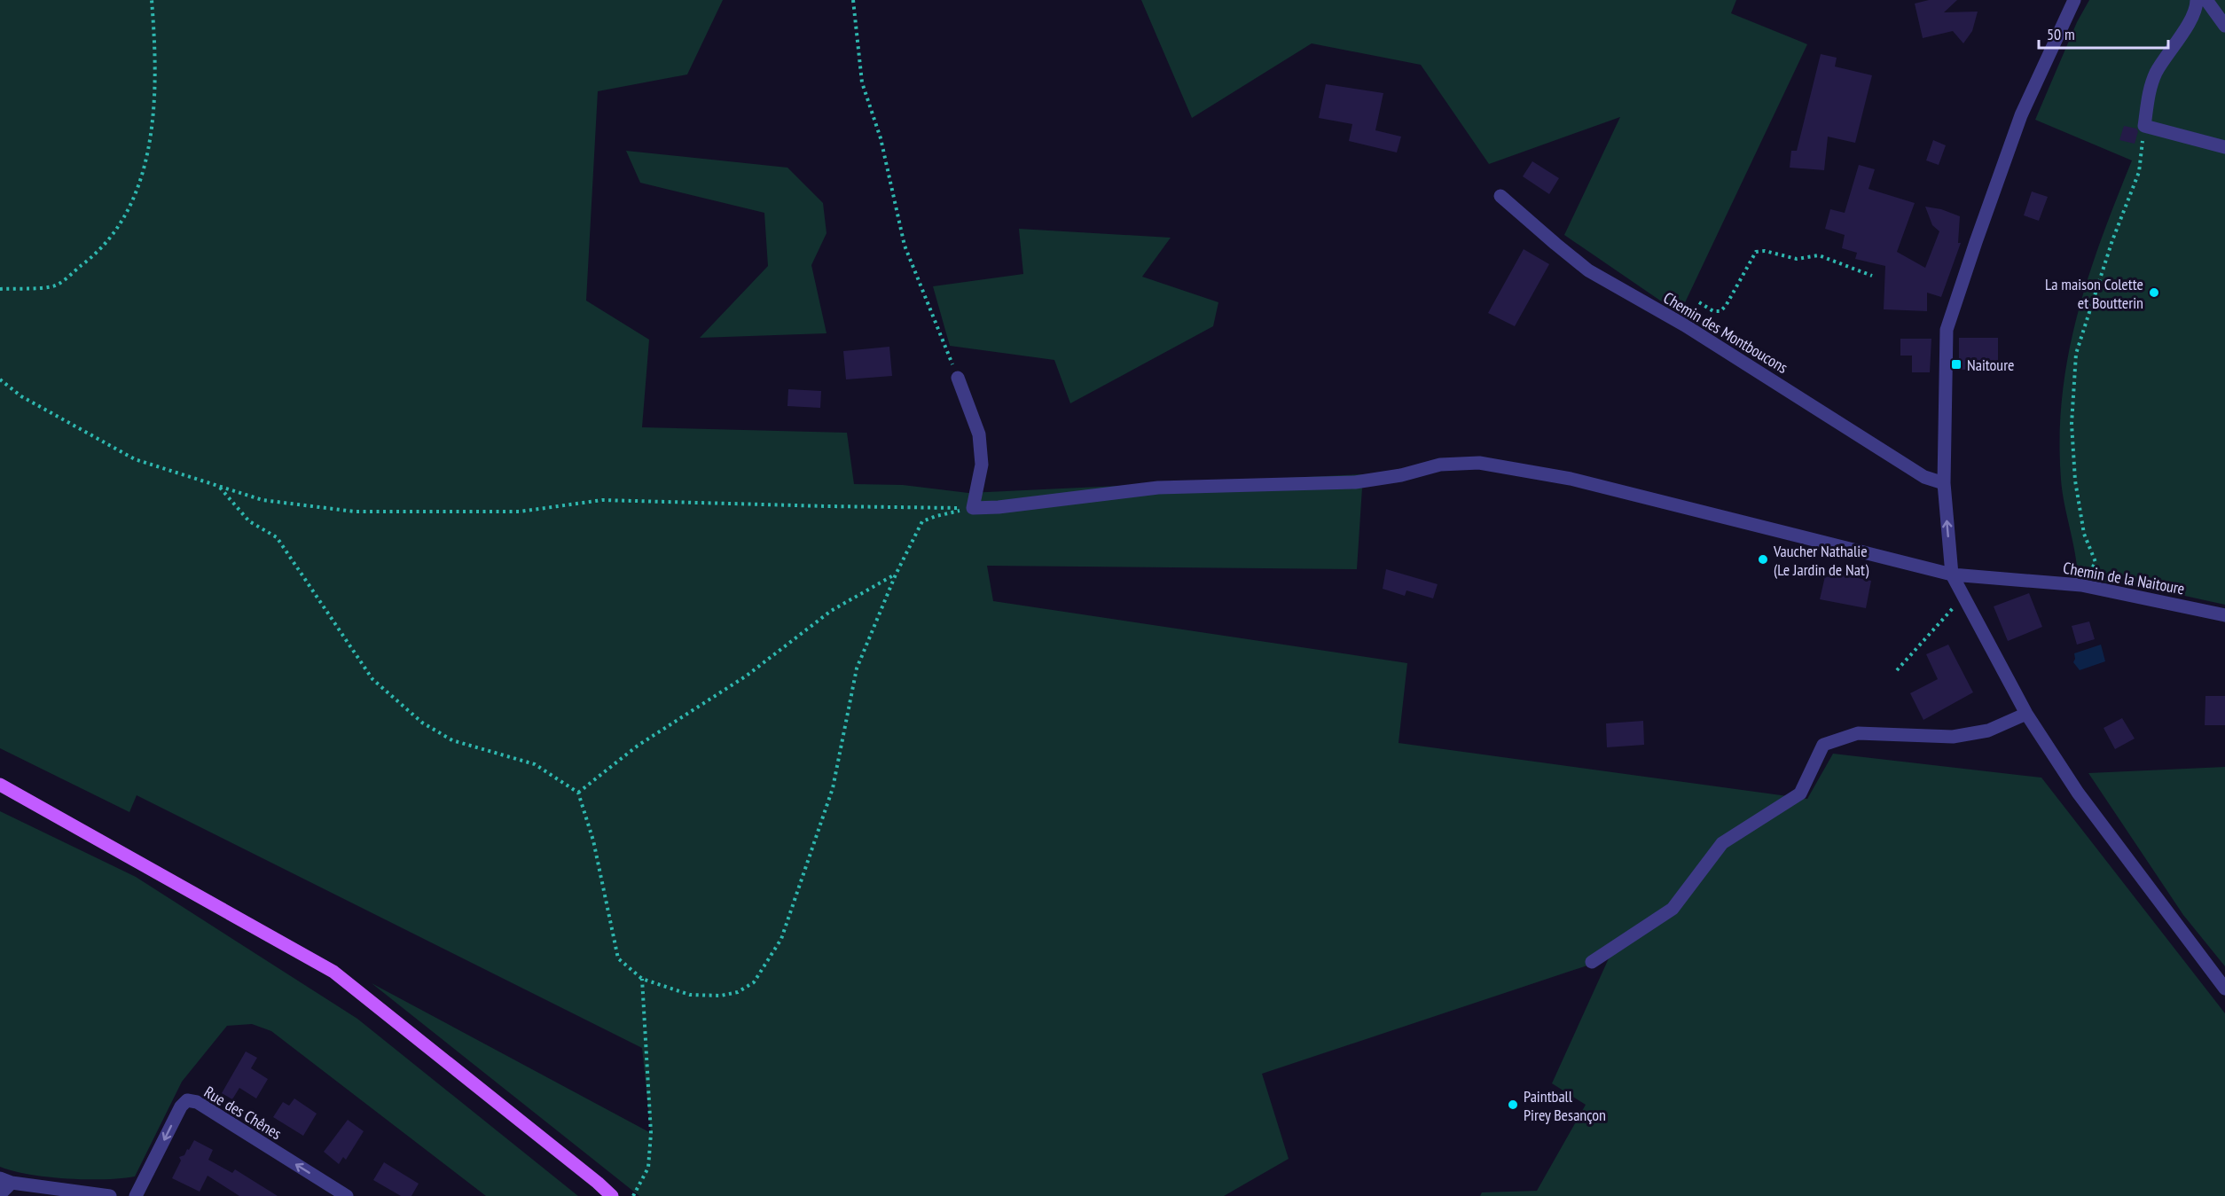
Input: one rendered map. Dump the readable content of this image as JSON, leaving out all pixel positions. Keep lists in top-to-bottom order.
{
  "streets": {
    "street": ["Chemin des Montboucons", "Chemin de la Naitoure", "Rue des Chênes"]
  },
  "places": {
    "other": ["La maison Colette et Boutterin", "Vaucher Nathalie (Le Jardin de Nat)", "Paintball Pirey Besançon"],
    "transit": ["Naitoure"]
  },
  "scale_bar": "50 m"
}
